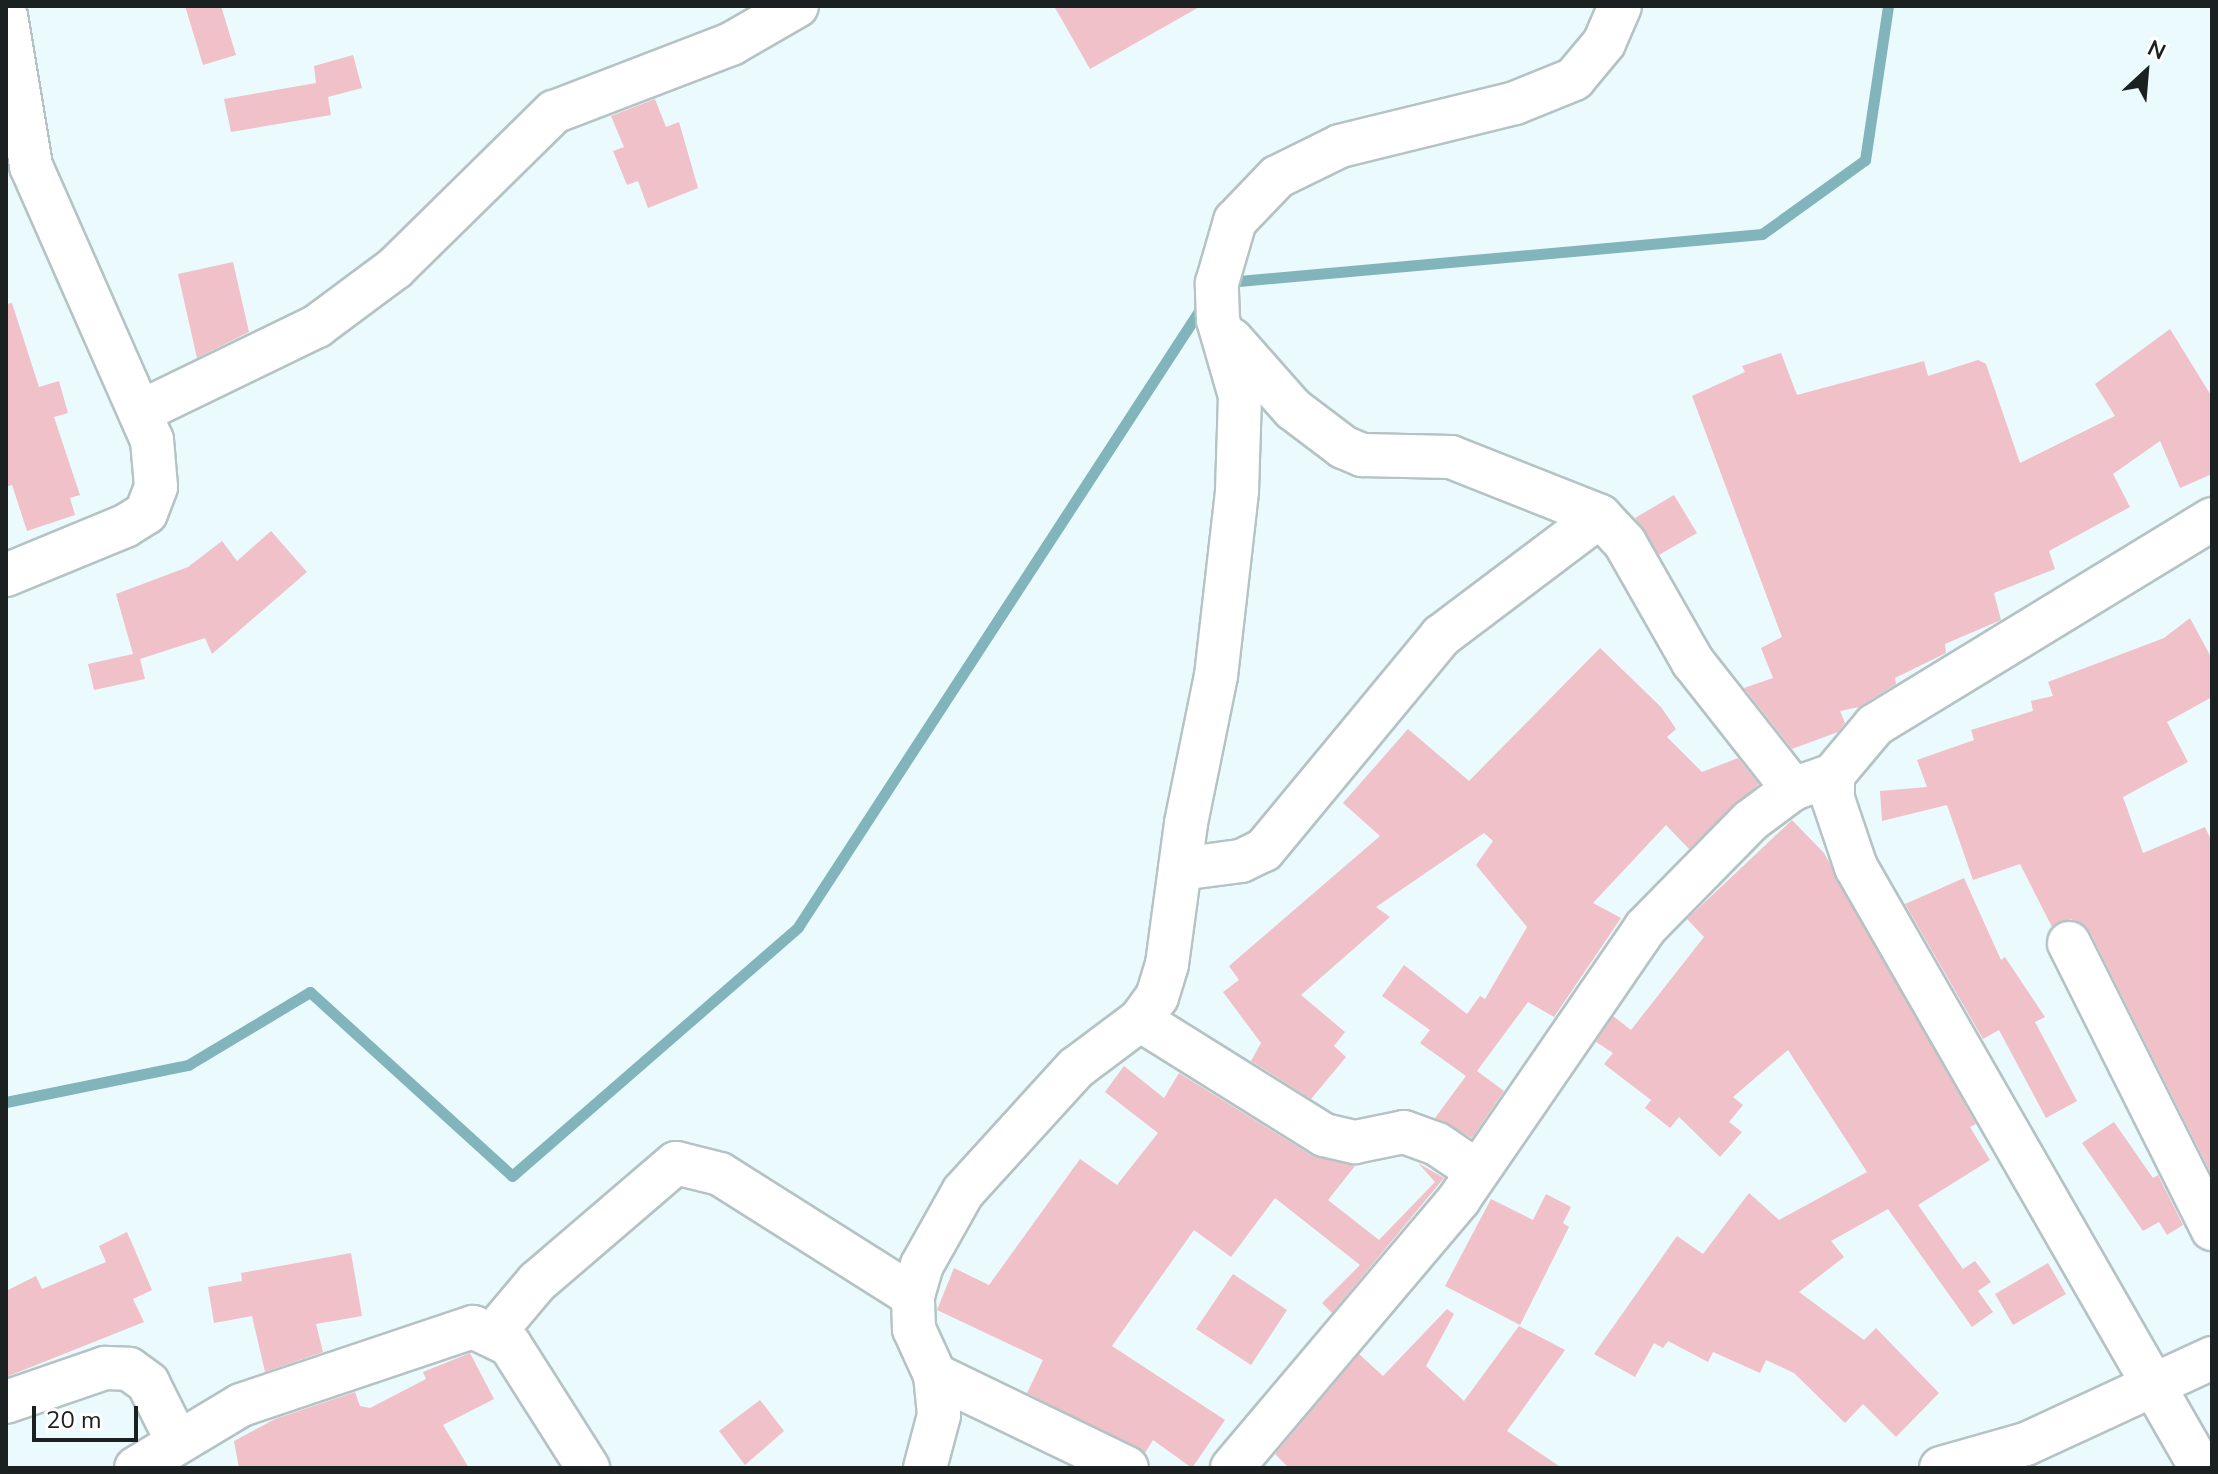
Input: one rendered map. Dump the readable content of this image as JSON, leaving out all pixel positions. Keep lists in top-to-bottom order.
{
  "scale_bar": "20 m",
  "north": "top right"
}
